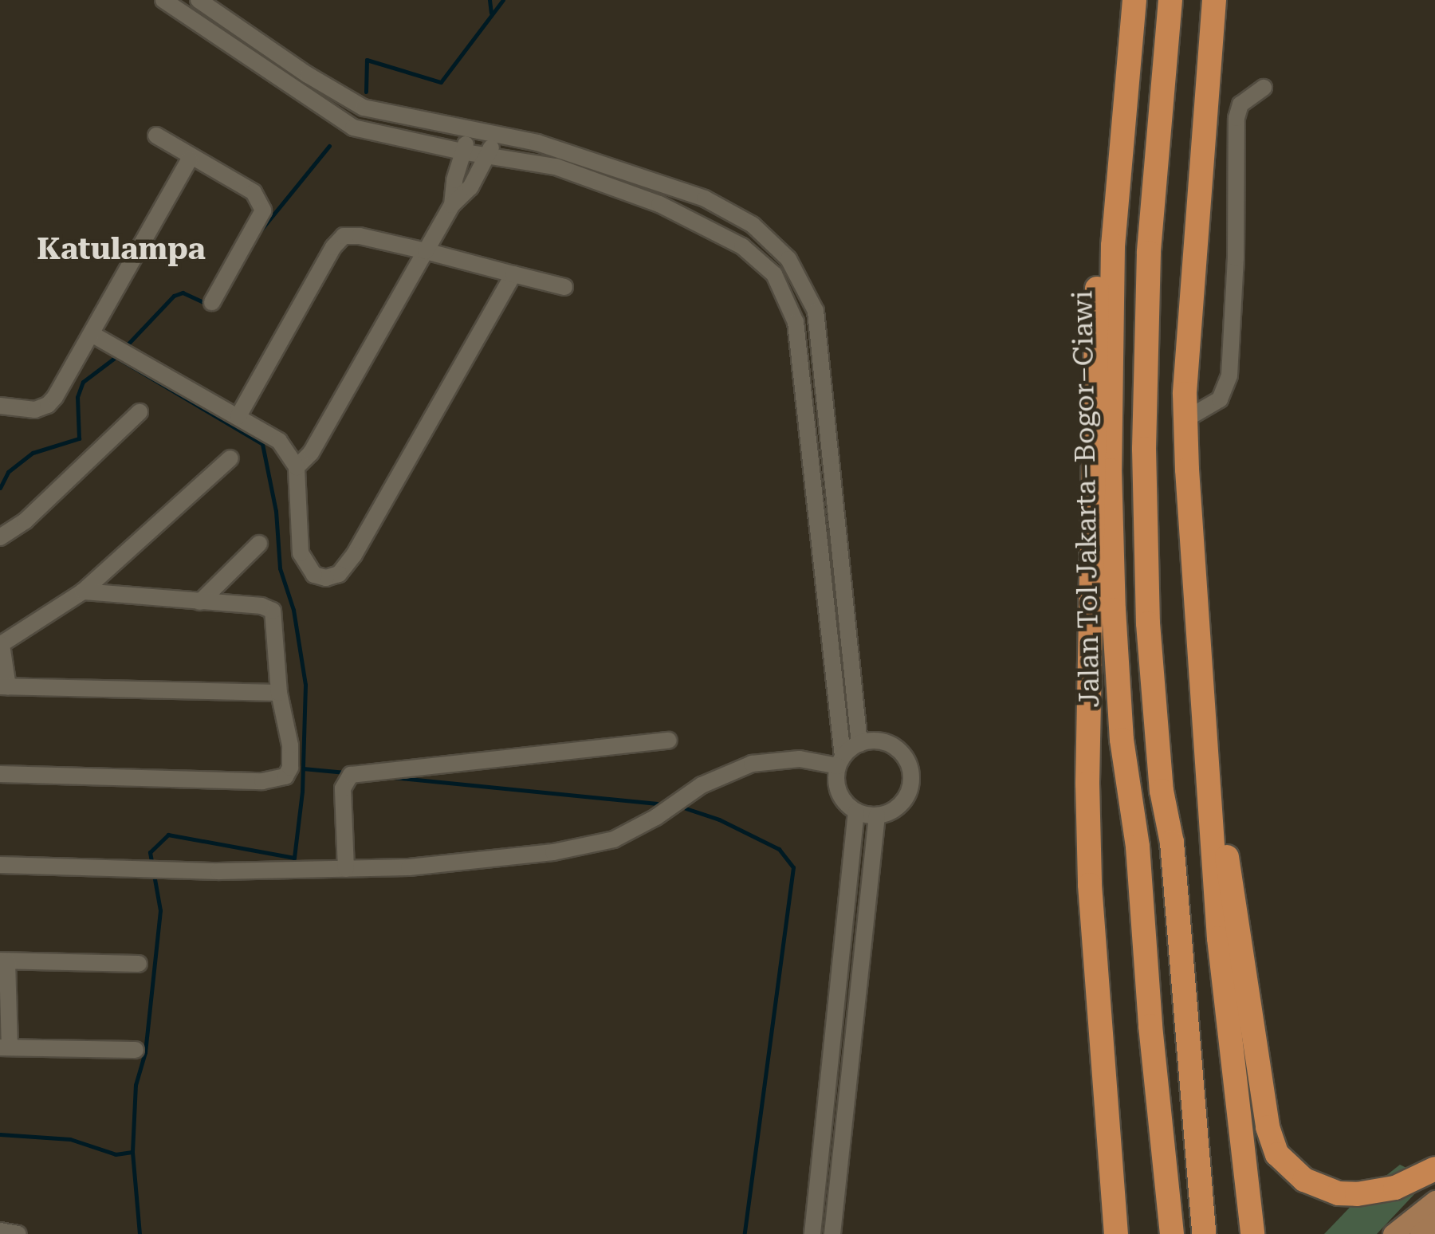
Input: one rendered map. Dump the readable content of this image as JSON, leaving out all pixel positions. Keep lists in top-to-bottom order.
{
  "streets": {
    "highway": ["Jalan Tol Jakarta–Bogor–Ciawi"]
  },
  "districts": ["Katulampa"]
}
